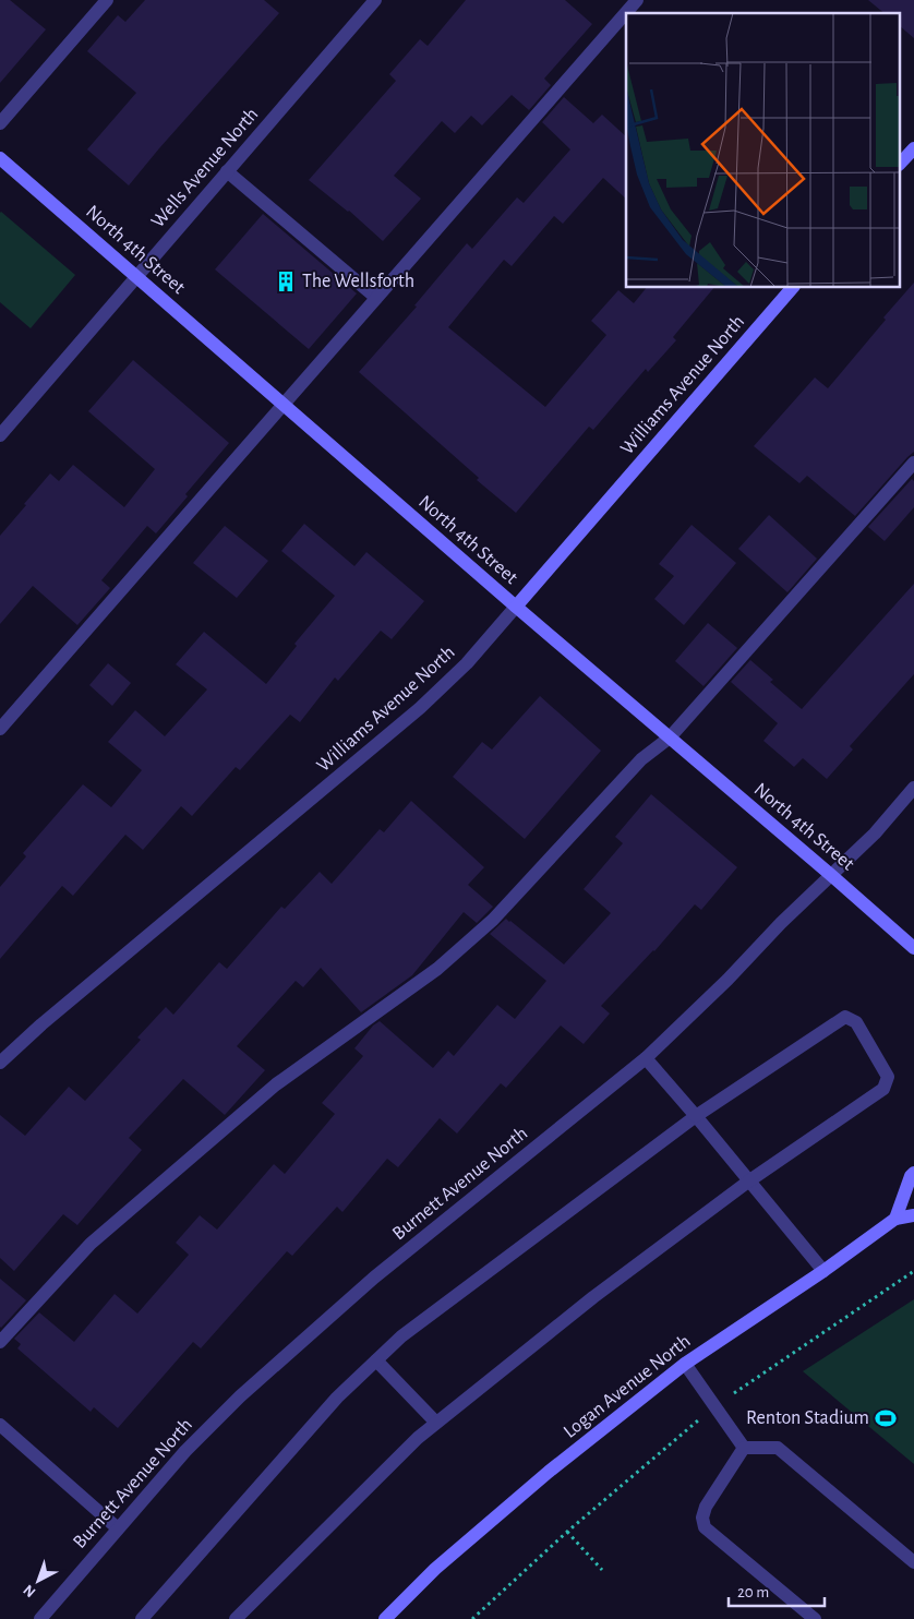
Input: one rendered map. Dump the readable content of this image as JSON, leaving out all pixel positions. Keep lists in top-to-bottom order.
{
  "streets": {
    "main road": ["North 4th Street", "Williams Avenue North", "Logan Avenue North"],
    "street": ["Wells Avenue North", "Burnett Avenue North"]
  },
  "crossings": [
    ["Wells Avenue North", "North 4th Street"],
    ["North 4th Street", "Williams Avenue North"],
    ["North 4th Street", "Burnett Avenue North"]
  ],
  "places": {
    "building": ["The Wellsforth"],
    "sports": ["Renton Stadium"]
  },
  "scale_bar": "20 m",
  "north": "bottom left"
}
